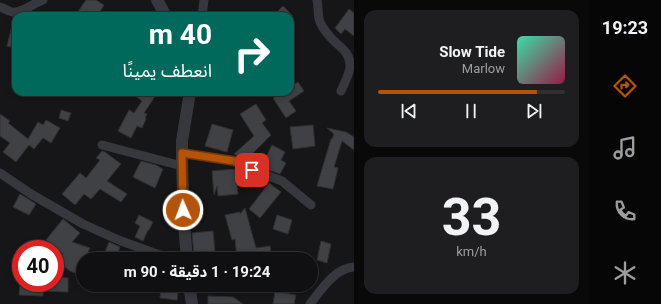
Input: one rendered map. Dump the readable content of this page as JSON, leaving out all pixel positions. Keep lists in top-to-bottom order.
{
  "page": {
    "tabs": "19:23",
    "turn": ["40 m", "انعطف يمينًا"],
    "song": ["Slow Tide", "Marlow"],
    "tile": ["33", "km/h"],
    "limit": "40",
    "trip": "19:24 · 1 دقيقة · 90 m"
  }
}
